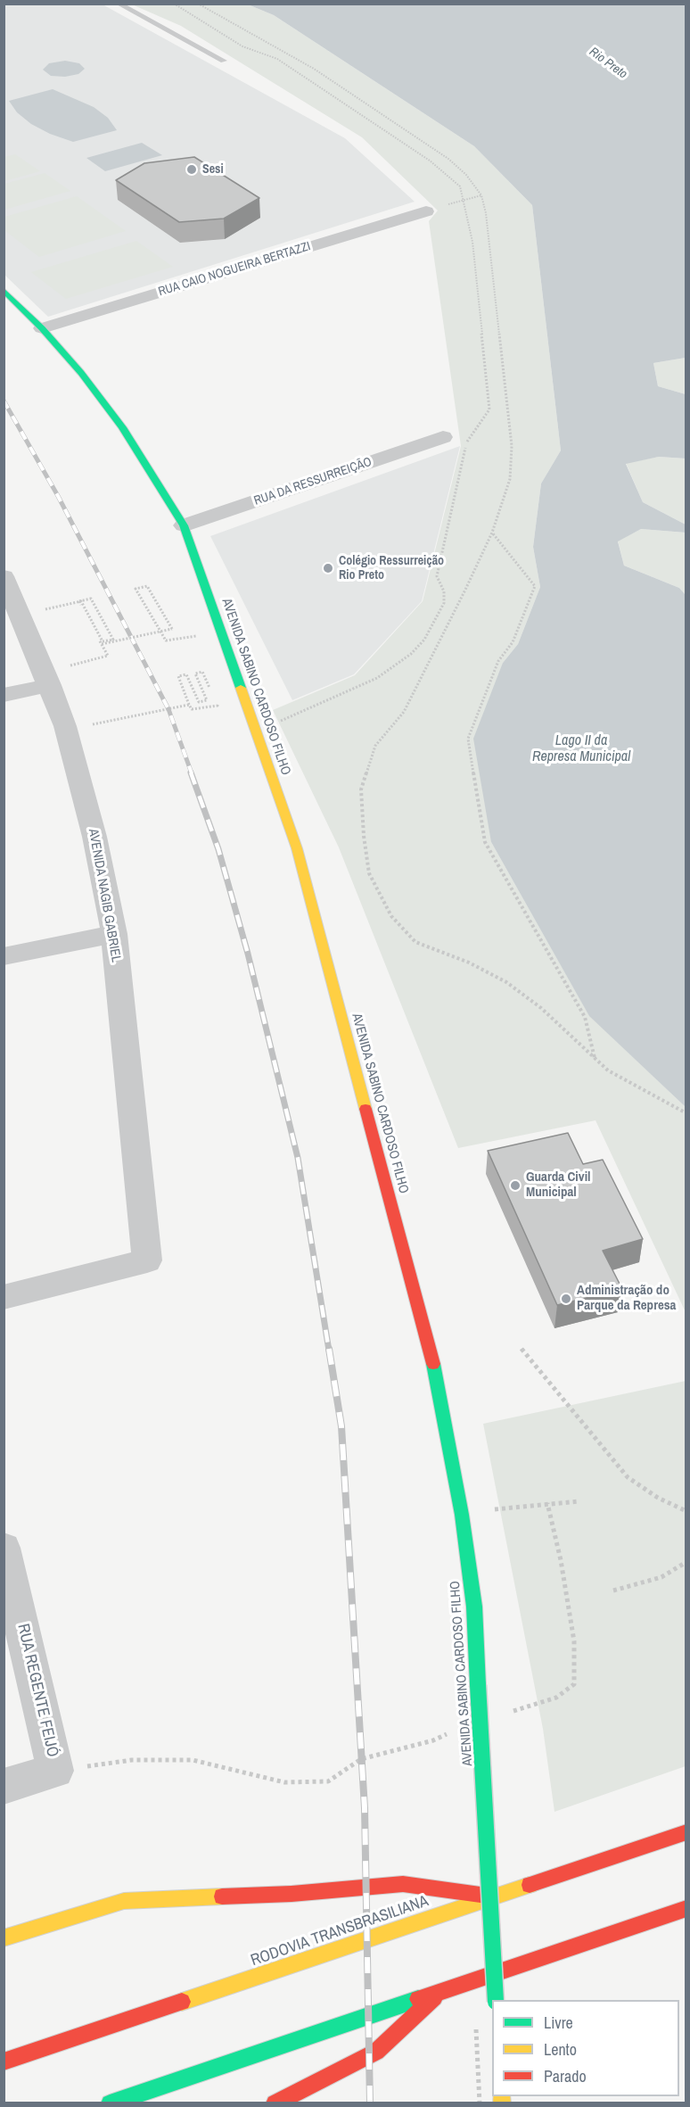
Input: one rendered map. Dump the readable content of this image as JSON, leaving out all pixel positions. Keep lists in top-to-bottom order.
{
  "streets": {
    "main road": ["AVENIDA SABINO CARDOSO FILHO", "RODOVIA TRANSBRASILIANA"],
    "street": [
      "RUA CAIO NOGUEIRA BERTAZZI",
      "RUA DA RESSURREIÇÃO",
      "AVENIDA NAGIB GABRIEL",
      "RUA REGENTE FEIJÓ"
    ]
  },
  "crossings": [
    ["RUA CAIO NOGUEIRA BERTAZZI", "AVENIDA SABINO CARDOSO FILHO"],
    ["RUA DA RESSURREIÇÃO", "AVENIDA SABINO CARDOSO FILHO"]
  ],
  "water": ["Rio Preto", "Lago II da Represa Municipal"],
  "places": [
    "Sesi",
    "Colégio Ressurreição Rio Preto",
    "Guarda Civil Municipal",
    "Administração do Parque da Represa"
  ],
  "legend": ["Livre", "Lento", "Parado"]
}
